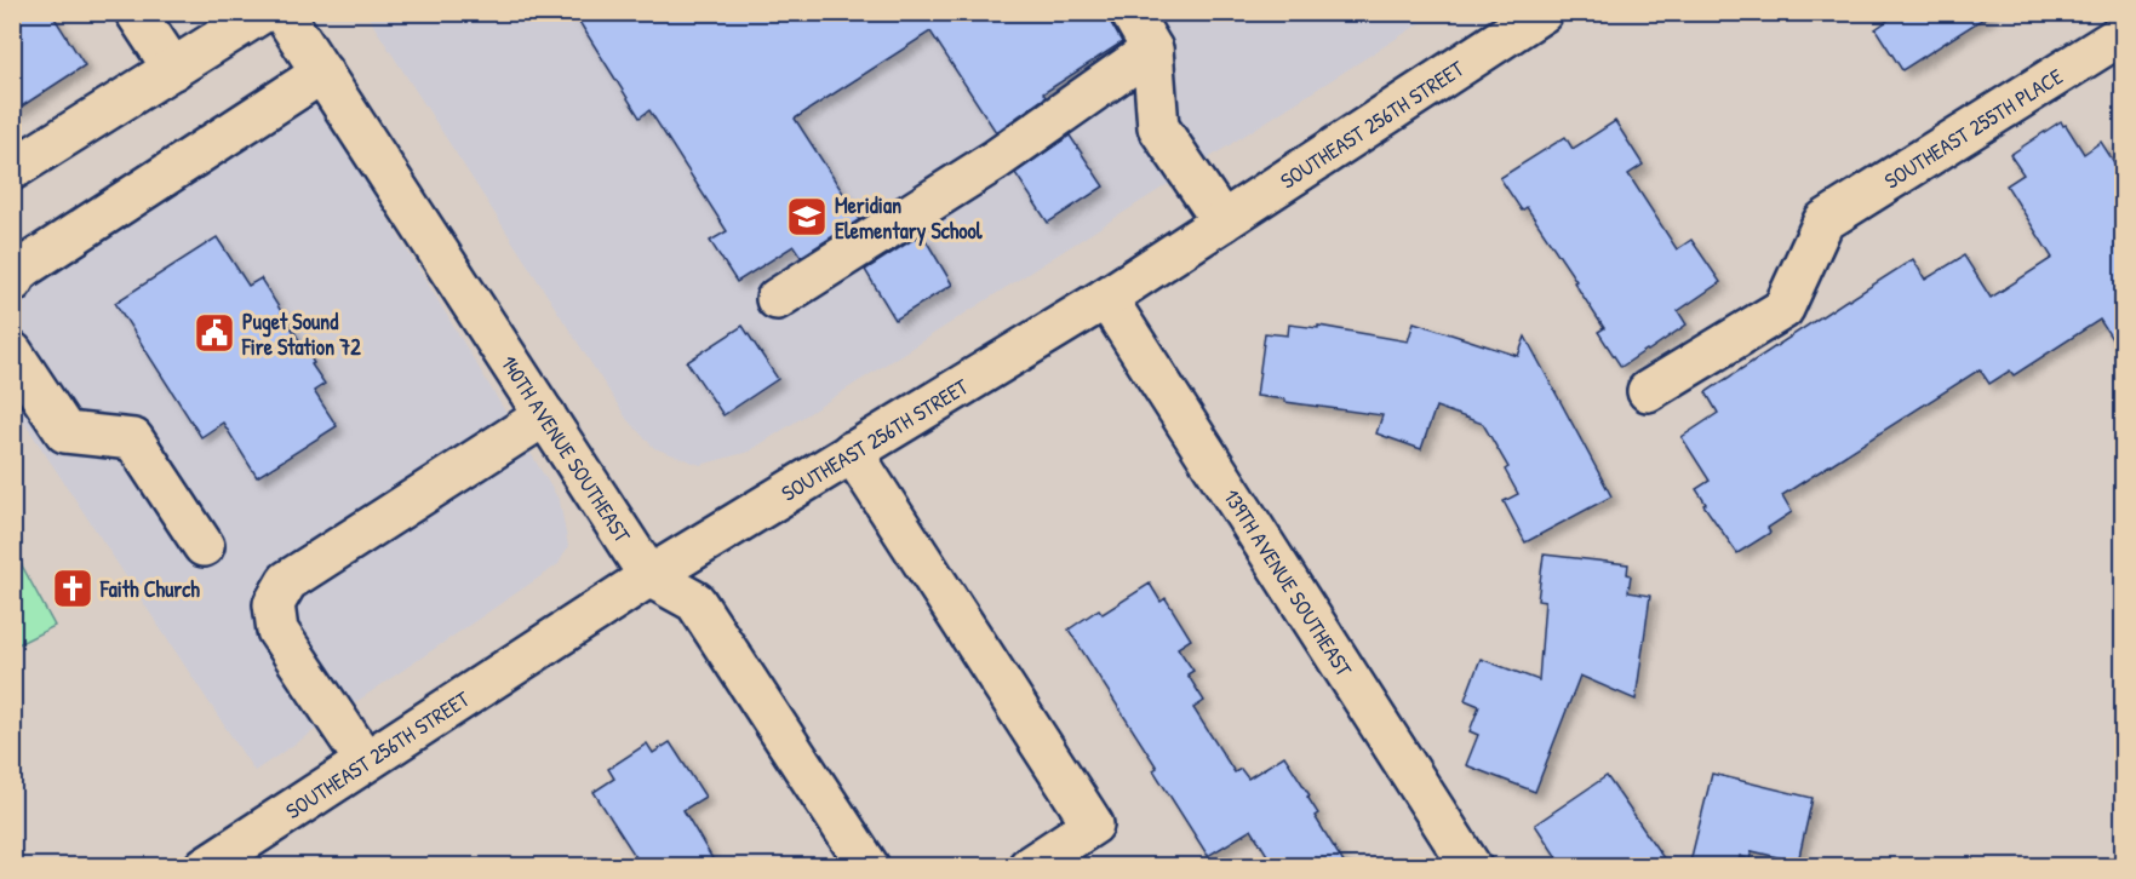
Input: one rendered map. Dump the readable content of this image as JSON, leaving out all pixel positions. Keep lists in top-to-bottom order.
{
  "streets": {
    "street": [
      "SOUTHEAST 256TH STREET",
      "SOUTHEAST 255TH PLACE",
      "140TH AVENUE SOUTHEAST",
      "139TH AVENUE SOUTHEAST"
    ]
  },
  "crossings": [
    ["SOUTHEAST 256TH STREET", "140TH AVENUE SOUTHEAST"],
    ["SOUTHEAST 256TH STREET", "139TH AVENUE SOUTHEAST"]
  ],
  "places": {
    "school or university": ["Meridian Elementary School"],
    "public building": ["Puget Sound Fire Station 72"],
    "church": ["Faith Church"]
  }
}
